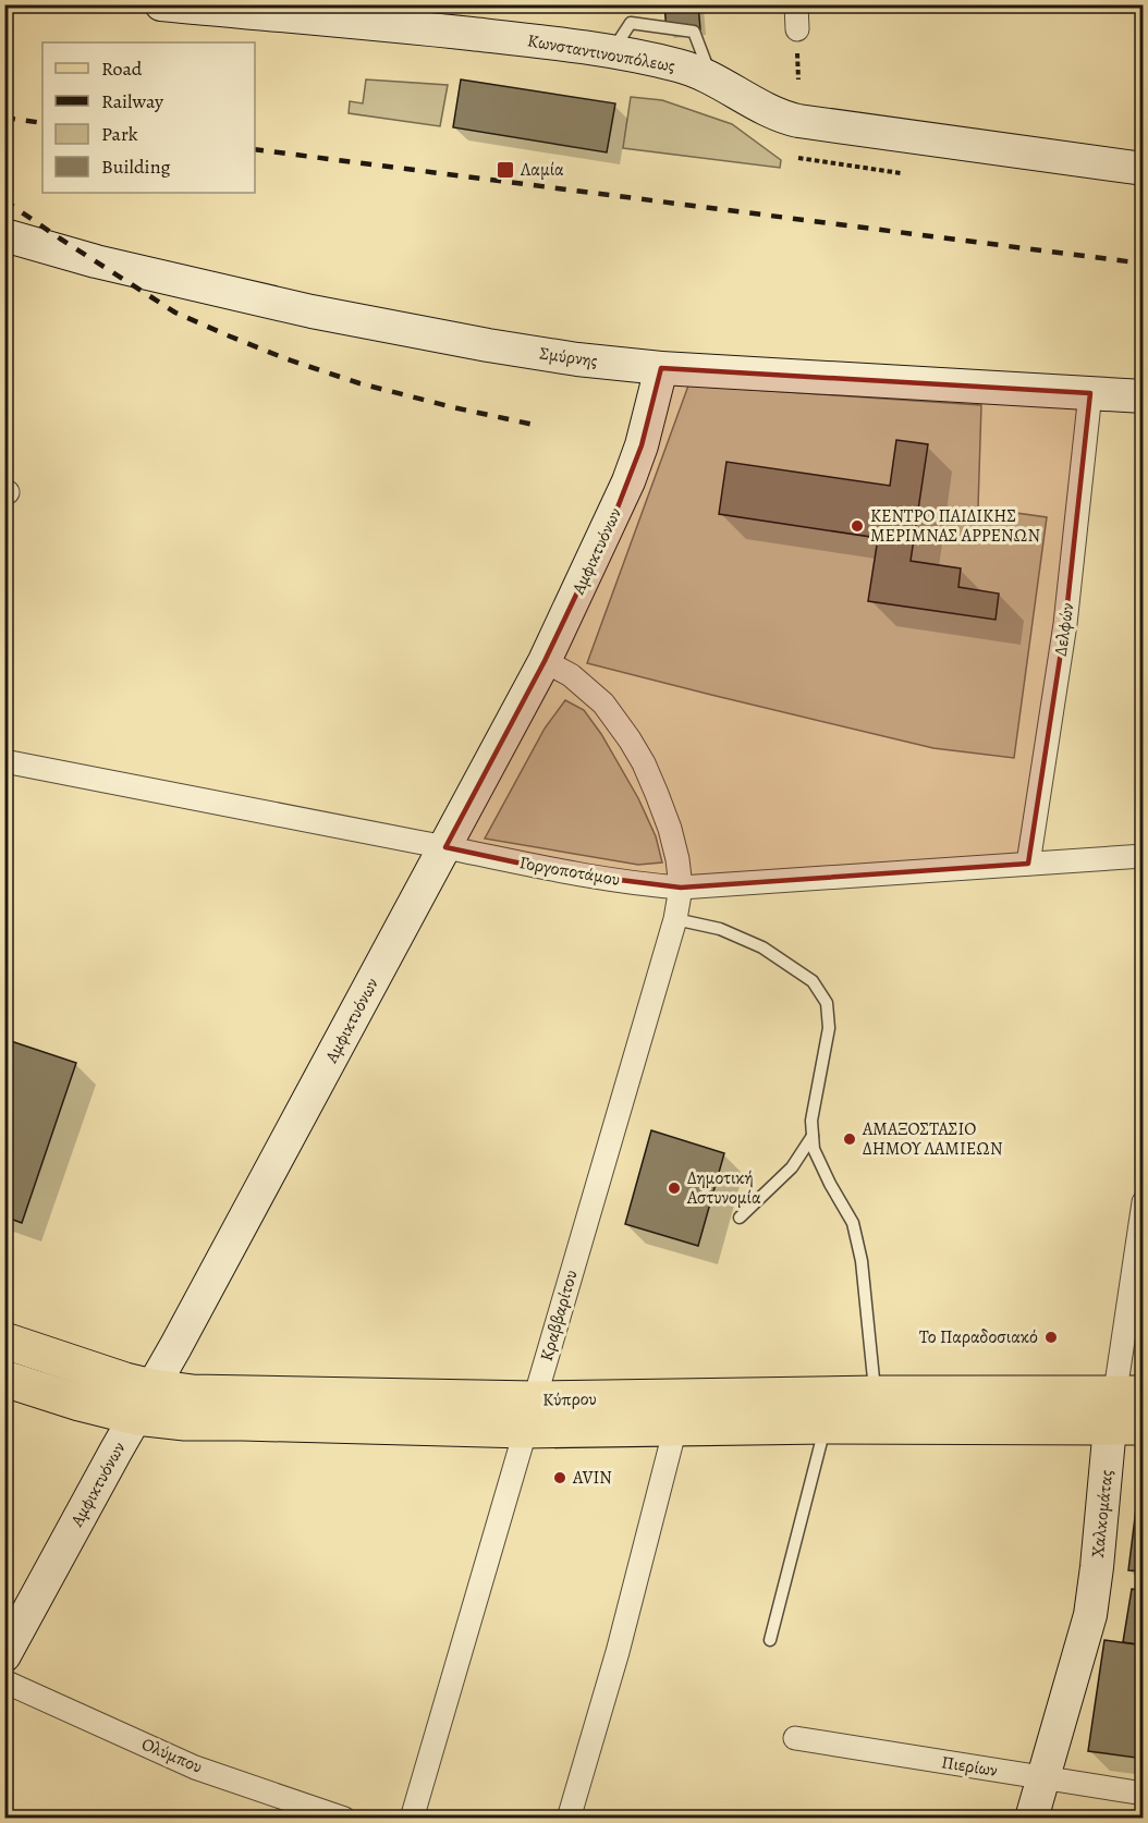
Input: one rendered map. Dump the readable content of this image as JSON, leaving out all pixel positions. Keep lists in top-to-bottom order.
{
  "streets": {
    "main road": ["Κύπρου"],
    "street": [
      "Κωνσταντινουπόλεως",
      "Σμύρνης",
      "Αμφικτυόνων",
      "Δελφών",
      "Γοργοποτάμου",
      "Κραββαρίτου",
      "Χαλκομάτας",
      "Ολύμπου",
      "Πιερίων"
    ]
  },
  "crossings": [
    ["Σμύρνης", "Αμφικτυόνων"],
    ["Σμύρνης", "Δελφών"],
    ["Αμφικτυόνων", "Γοργοποτάμου"],
    ["Αμφικτυόνων", "Κραββαρίτου"],
    ["Αμφικτυόνων", "Κύπρου"],
    ["Δελφών", "Γοργοποτάμου"],
    ["Γοργοποτάμου", "Κραββαρίτου"],
    ["Κραββαρίτου", "Κύπρου"],
    ["Κύπρου", "Χαλκομάτας"],
    ["Χαλκομάτας", "Πιερίων"]
  ],
  "places": {
    "transit": ["Λαμία"],
    "other": [
      "ΚΕΝΤΡΟ ΠΑΙΔΙΚΗΣ ΜΕΡΙΜΝΑΣ ΑΡΡΕΝΩΝ",
      "ΑΜΑΞΟΣΤΑΣΙΟ ΔΗΜΟΥ ΛΑΜΙΕΩΝ",
      "Δημοτική Αστυνομία",
      "Το Παραδοσιακό",
      "AVIN"
    ]
  },
  "legend": [
    "Road",
    "Railway",
    "Park",
    "Building"
  ]
}
